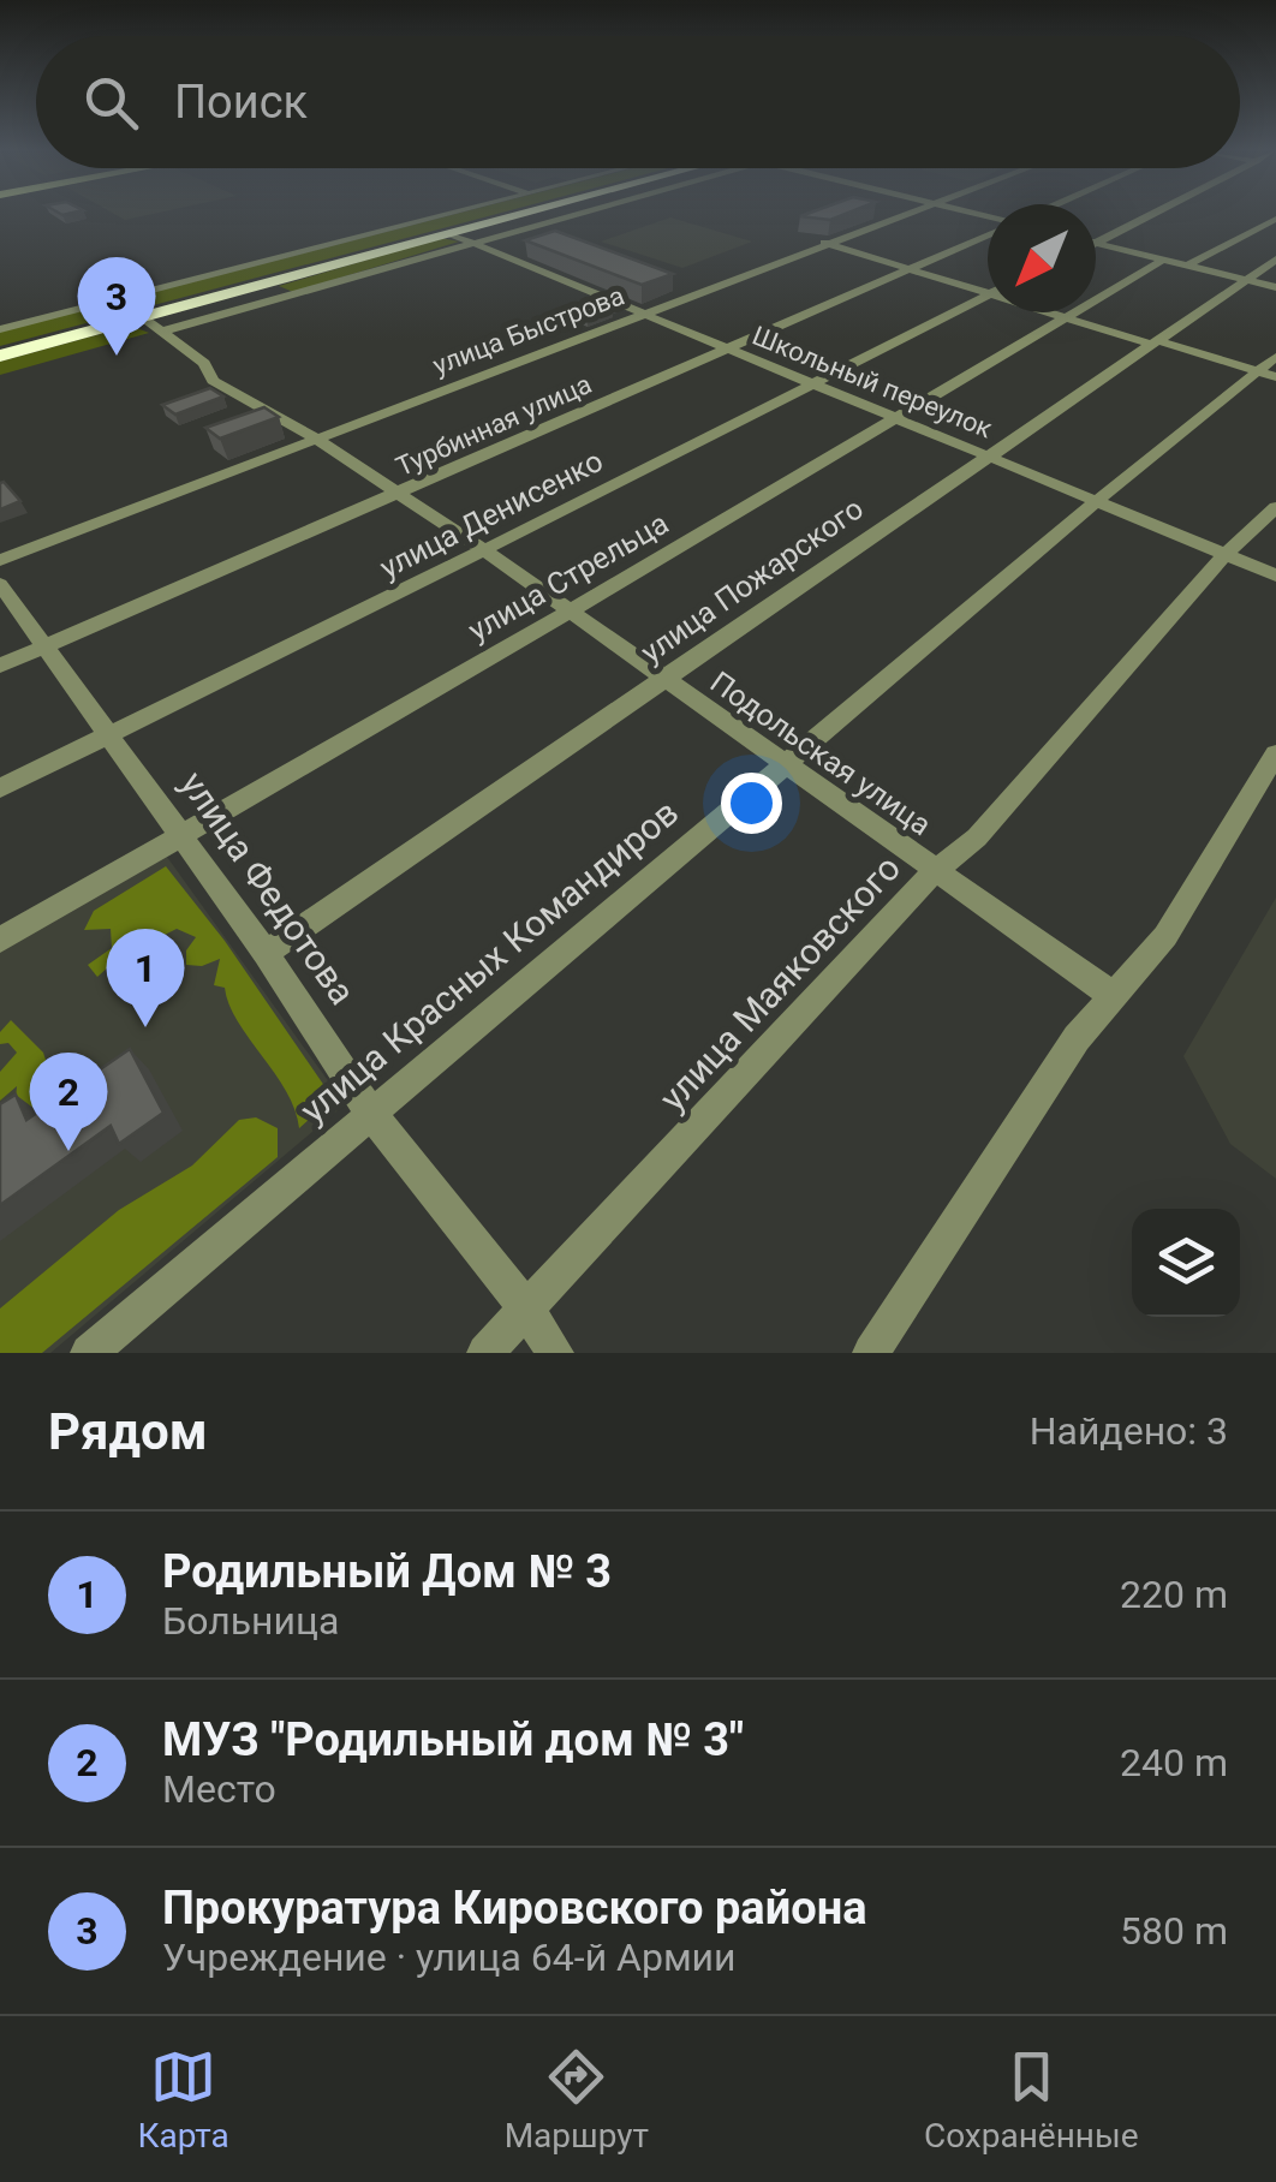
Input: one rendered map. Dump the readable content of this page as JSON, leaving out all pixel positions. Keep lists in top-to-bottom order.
{
  "streets": {
    "street": [
      "улица Быстрова",
      "Школьный переулок",
      "Турбинная улица",
      "улица Денисенко",
      "улица Стрельца",
      "улица Пожарского",
      "Подольская улица",
      "улица Федотова",
      "улица Красных Командиров",
      "улица Маяковского"
    ]
  },
  "crossings": [
    ["улица Быстрова", "Школьный переулок"],
    ["улица Быстрова", "Подольская улица"],
    ["Школьный переулок", "Турбинная улица"],
    ["Школьный переулок", "улица Денисенко"],
    ["Школьный переулок", "улица Стрельца"],
    ["Школьный переулок", "улица Пожарского"],
    ["Школьный переулок", "улица Красных Командиров"],
    ["Школьный переулок", "улица Маяковского"],
    ["Турбинная улица", "Подольская улица"],
    ["Турбинная улица", "улица Федотова"],
    ["улица Денисенко", "Подольская улица"],
    ["улица Денисенко", "улица Федотова"],
    ["улица Стрельца", "Подольская улица"],
    ["улица Стрельца", "улица Федотова"],
    ["улица Пожарского", "Подольская улица"],
    ["улица Пожарского", "улица Федотова"],
    ["Подольская улица", "улица Красных Командиров"],
    ["Подольская улица", "улица Маяковского"],
    ["улица Федотова", "улица Красных Командиров"],
    ["улица Федотова", "улица Маяковского"]
  ],
  "north": "bottom left",
  "page": {
    "search": "Поиск",
    "pins": ["3", "1", "2"],
    "heading": ["Рядом", "Найдено: 3"],
    "list": [
      {
        "mark": "1",
        "name": "Родильный Дом № 3",
        "note": "Больница",
        "value": "220 m"
      },
      {
        "mark": "2",
        "name": "МУЗ \"Родильный дом № 3\"",
        "note": "Место",
        "value": "240 m"
      },
      {
        "mark": "3",
        "name": "Прокуратура Кировского района",
        "note": "Учреждение · улица 64-й Армии",
        "value": "580 m"
      }
    ],
    "nav": ["Карта", "Маршрут", "Сохранённые"]
  }
}
